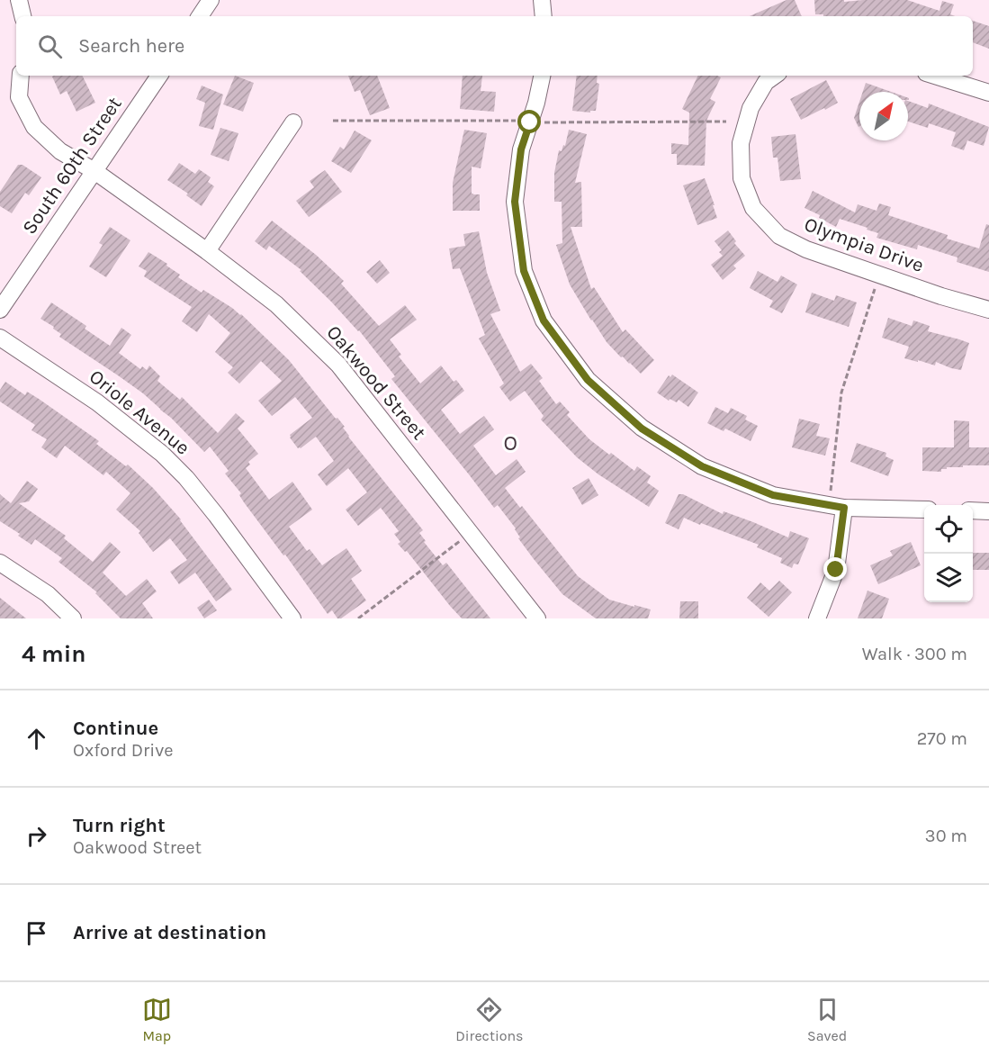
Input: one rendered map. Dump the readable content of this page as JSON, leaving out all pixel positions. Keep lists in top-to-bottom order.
{
  "streets": {
    "street": [
      "South 60th Street",
      "Olympia Drive",
      "Oakwood Street",
      "Oriole Avenue"
    ]
  },
  "crossings": [
    ["South 60th Street", "Oakwood Street"]
  ],
  "districts": ["O"],
  "north": "top right",
  "page": {
    "search": "Search here",
    "heading": ["4 min", "Walk · 300 m"],
    "list": [
      ["Continue", "Oxford Drive", "270 m"],
      ["Turn right", "Oakwood Street", "30 m"],
      "Arrive at destination"
    ],
    "nav": ["Map", "Directions", "Saved"]
  }
}
